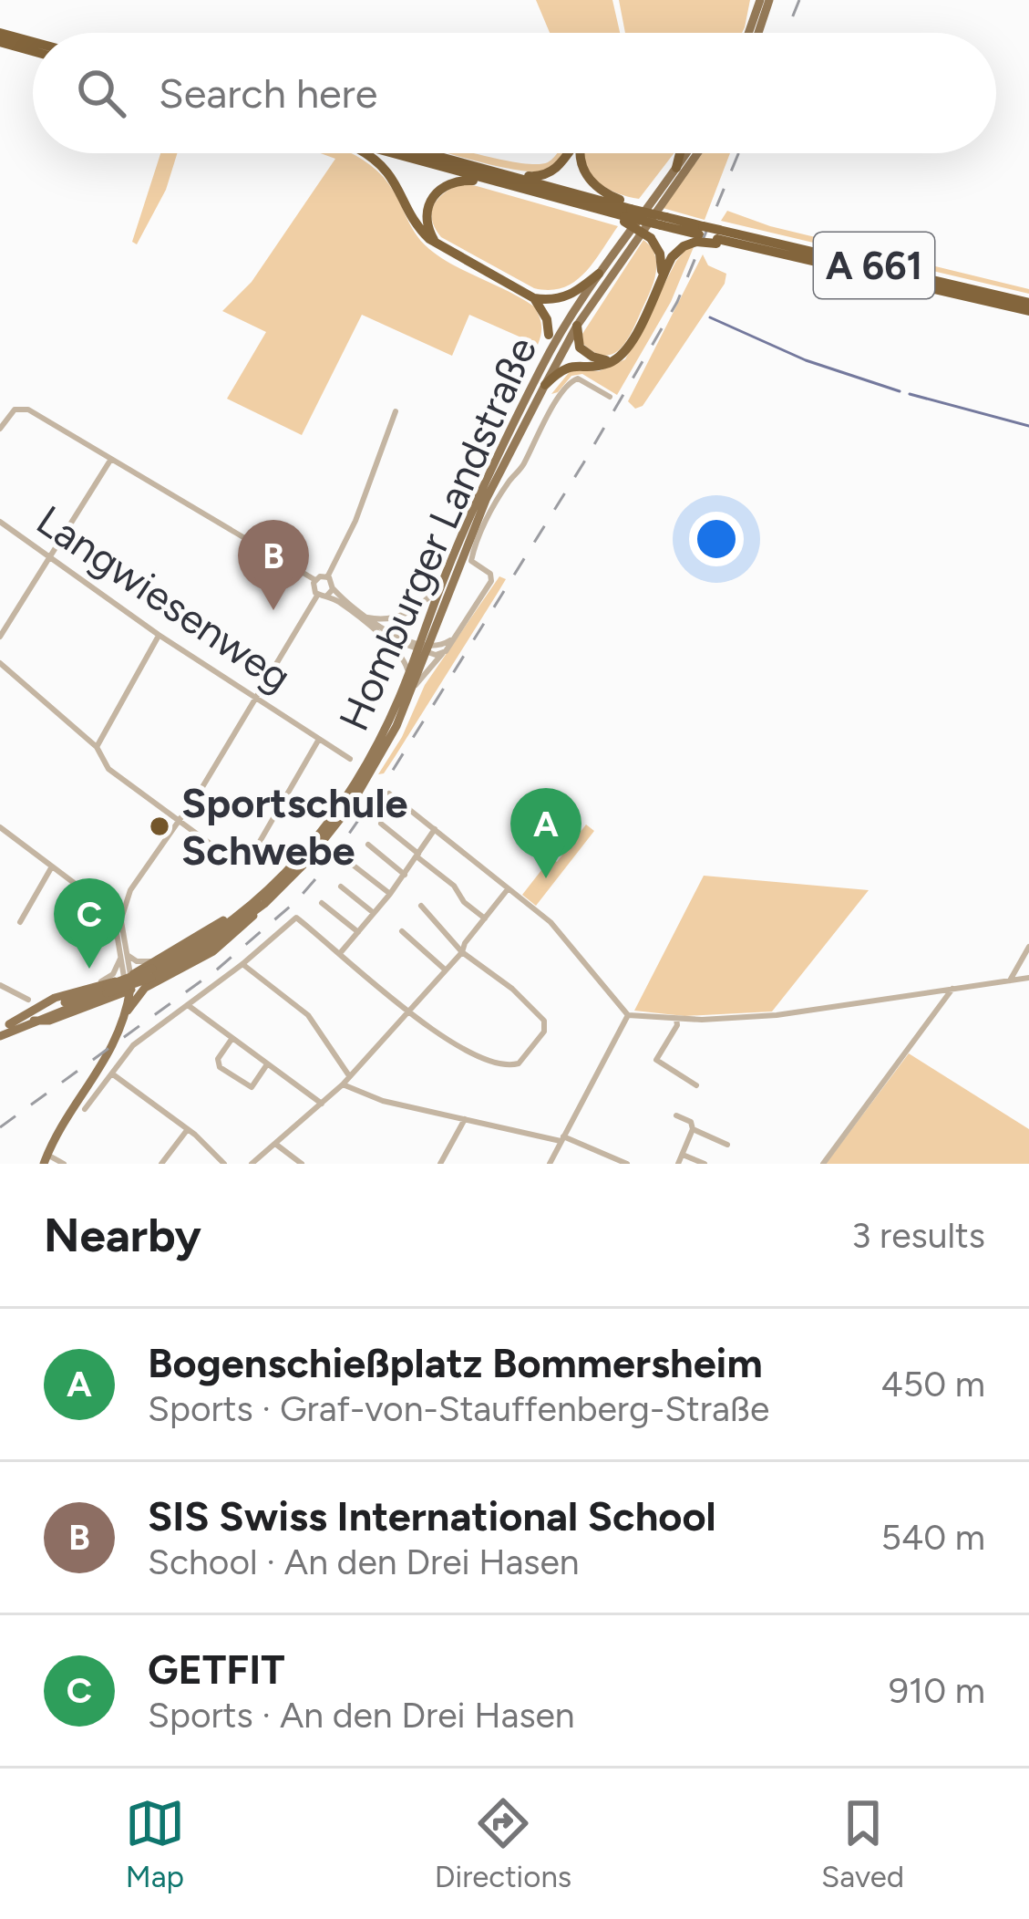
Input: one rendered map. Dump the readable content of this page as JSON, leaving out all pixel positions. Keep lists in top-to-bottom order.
{
  "streets": {
    "highway": ["A 661"],
    "main road": ["Homburger Landstraße"],
    "street": ["Langwiesenweg"]
  },
  "places": ["Sportschule Schwebe"],
  "page": {
    "search": "Search here",
    "pins": ["B", "A", "C"],
    "heading": ["Nearby", "3 results"],
    "list": [
      {
        "mark": "A",
        "name": "Bogenschießplatz Bommersheim",
        "note": "Sports · Graf-von-Stauffenberg-Straße",
        "value": "450 m"
      },
      {
        "mark": "B",
        "name": "SIS Swiss International School",
        "note": "School · An den Drei Hasen",
        "value": "540 m"
      },
      {
        "mark": "C",
        "name": "GETFIT",
        "note": "Sports · An den Drei Hasen",
        "value": "910 m"
      }
    ],
    "nav": ["Map", "Directions", "Saved"]
  }
}
